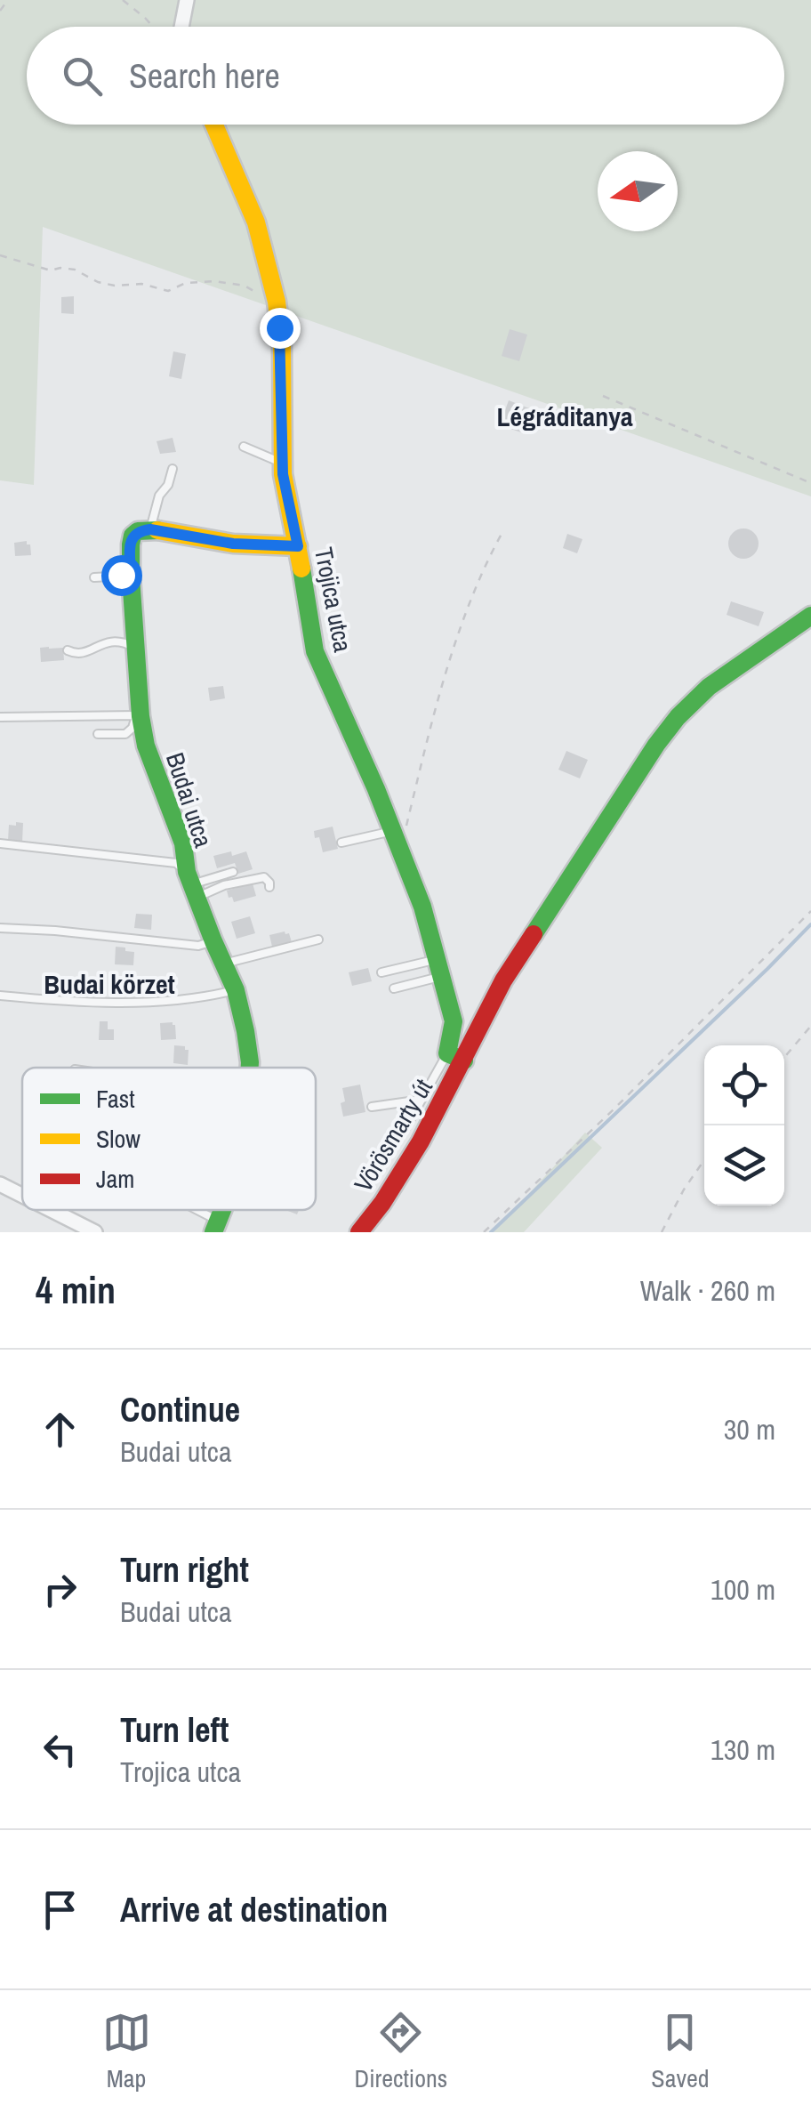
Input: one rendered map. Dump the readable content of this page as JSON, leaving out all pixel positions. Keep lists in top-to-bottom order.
{
  "streets": {
    "street": ["Trojica utca", "Budai utca", "Vörösmarty út"]
  },
  "crossings": [
    ["Trojica utca", "Vörösmarty út"]
  ],
  "districts": ["Légráditanya", "Budai körzet"],
  "legend": ["Fast", "Slow", "Jam"],
  "north": "left",
  "page": {
    "search": "Search here",
    "heading": ["4 min", "Walk · 260 m"],
    "list": [
      ["Continue", "Budai utca", "30 m"],
      ["Turn right", "Budai utca", "100 m"],
      ["Turn left", "Trojica utca", "130 m"],
      "Arrive at destination"
    ],
    "nav": ["Map", "Directions", "Saved"]
  }
}
